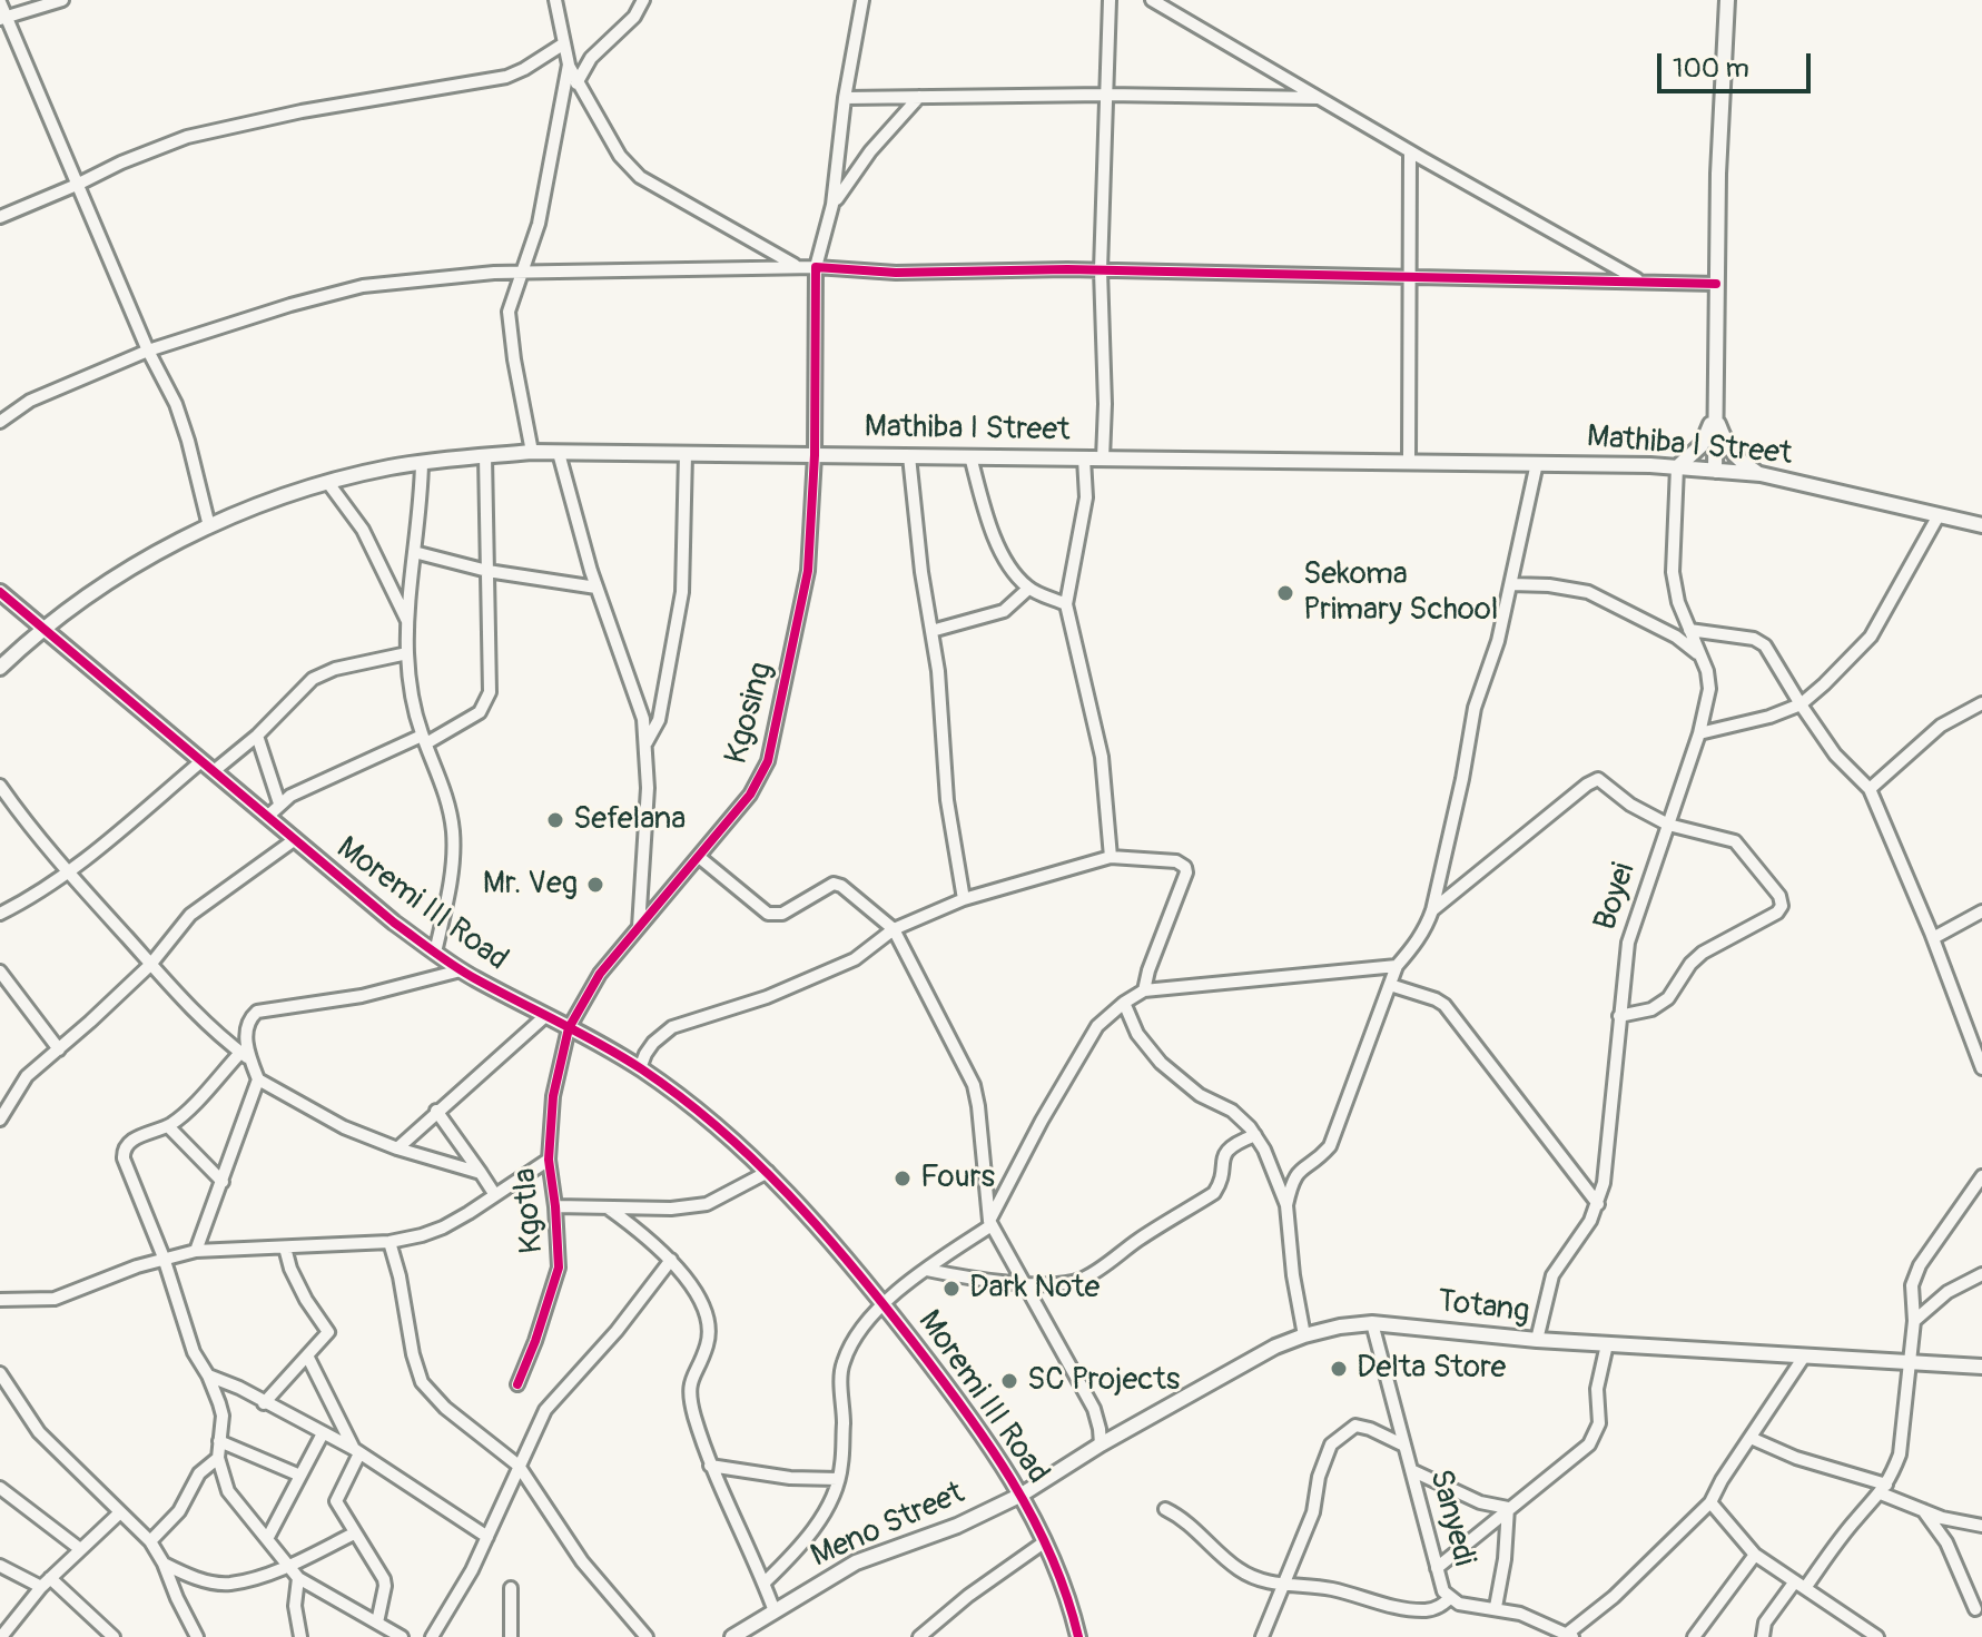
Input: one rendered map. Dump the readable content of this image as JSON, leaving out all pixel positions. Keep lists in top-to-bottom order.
{
  "streets": {
    "street": [
      "Mathiba I Street",
      "Kgosing",
      "Boyei",
      "Moremi III Road",
      "Kgotla",
      "Totang",
      "Sanyedi",
      "Meno Street"
    ]
  },
  "crossings": [
    ["Mathiba I Street", "Kgosing"],
    ["Mathiba I Street", "Boyei"],
    ["Mathiba I Street", "Moremi III Road"],
    ["Kgosing", "Moremi III Road"],
    ["Kgosing", "Kgotla"],
    ["Boyei", "Totang"],
    ["Moremi III Road", "Kgotla"],
    ["Moremi III Road", "Totang"],
    ["Moremi III Road", "Meno Street"],
    ["Totang", "Sanyedi"],
    ["Totang", "Meno Street"]
  ],
  "places": [
    "Sekoma Primary School",
    "Sefelana",
    "Mr. Veg",
    "Fours",
    "Dark Note",
    "Delta Store",
    "SC Projects"
  ],
  "scale_bar": "100 m"
}
